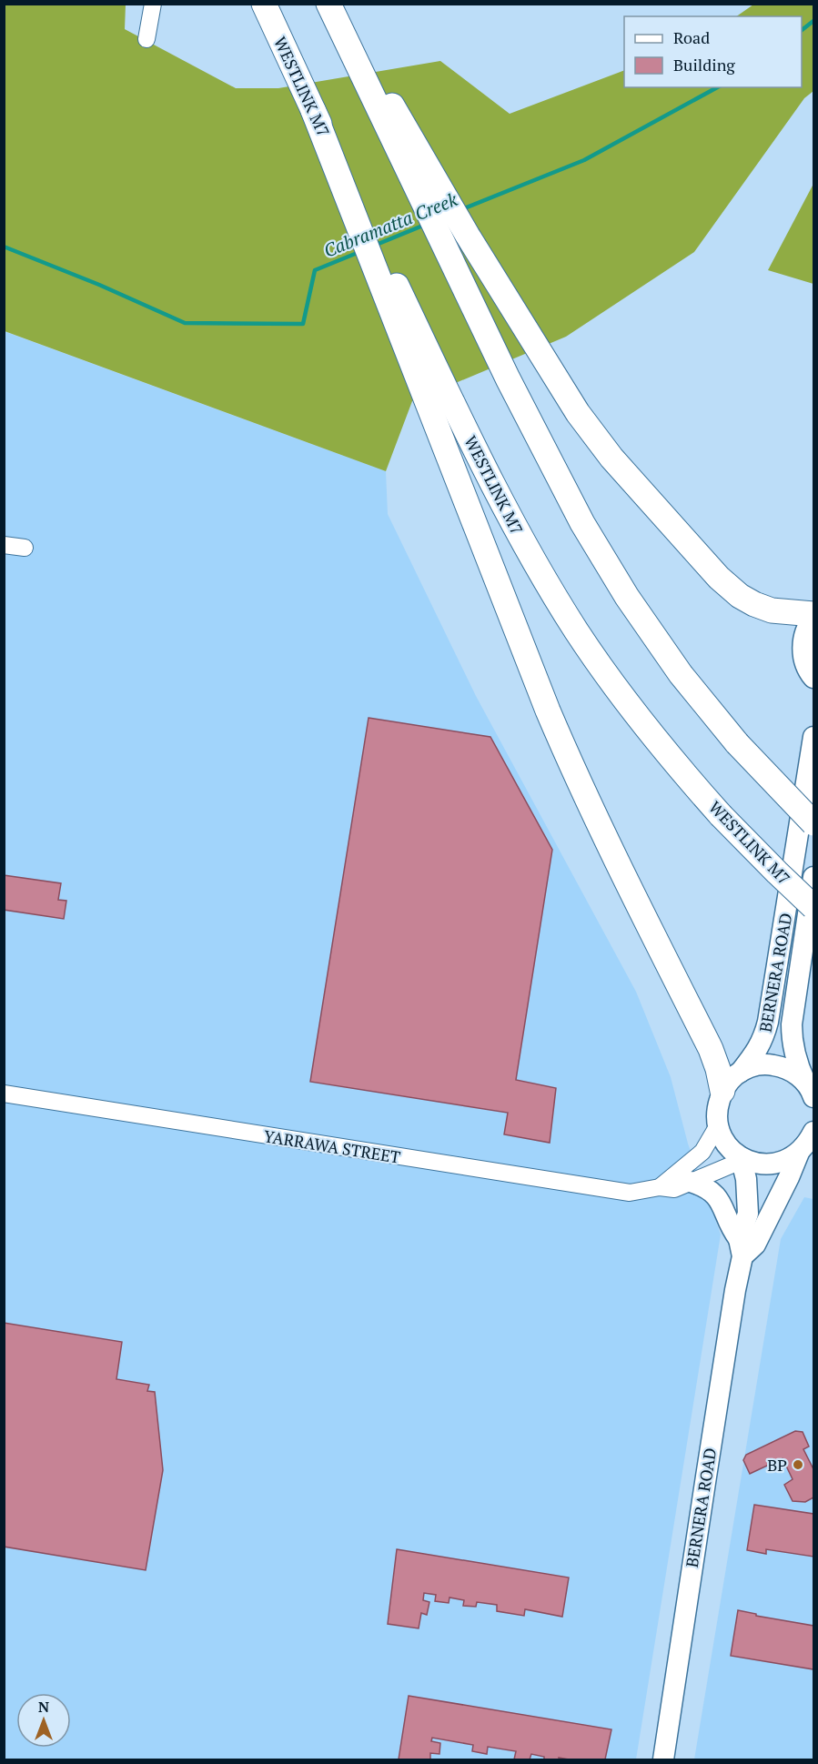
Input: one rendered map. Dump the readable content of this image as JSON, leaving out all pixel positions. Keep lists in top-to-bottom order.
{
  "streets": {
    "highway": ["WESTLINK M7"],
    "main road": ["BERNERA ROAD"],
    "street": ["YARRAWA STREET"]
  },
  "crossings": [
    ["BERNERA ROAD", "YARRAWA STREET"]
  ],
  "water": ["Cabramatta Creek"],
  "places": ["BP"],
  "legend": ["Road", "Building"],
  "north": "top"
}
